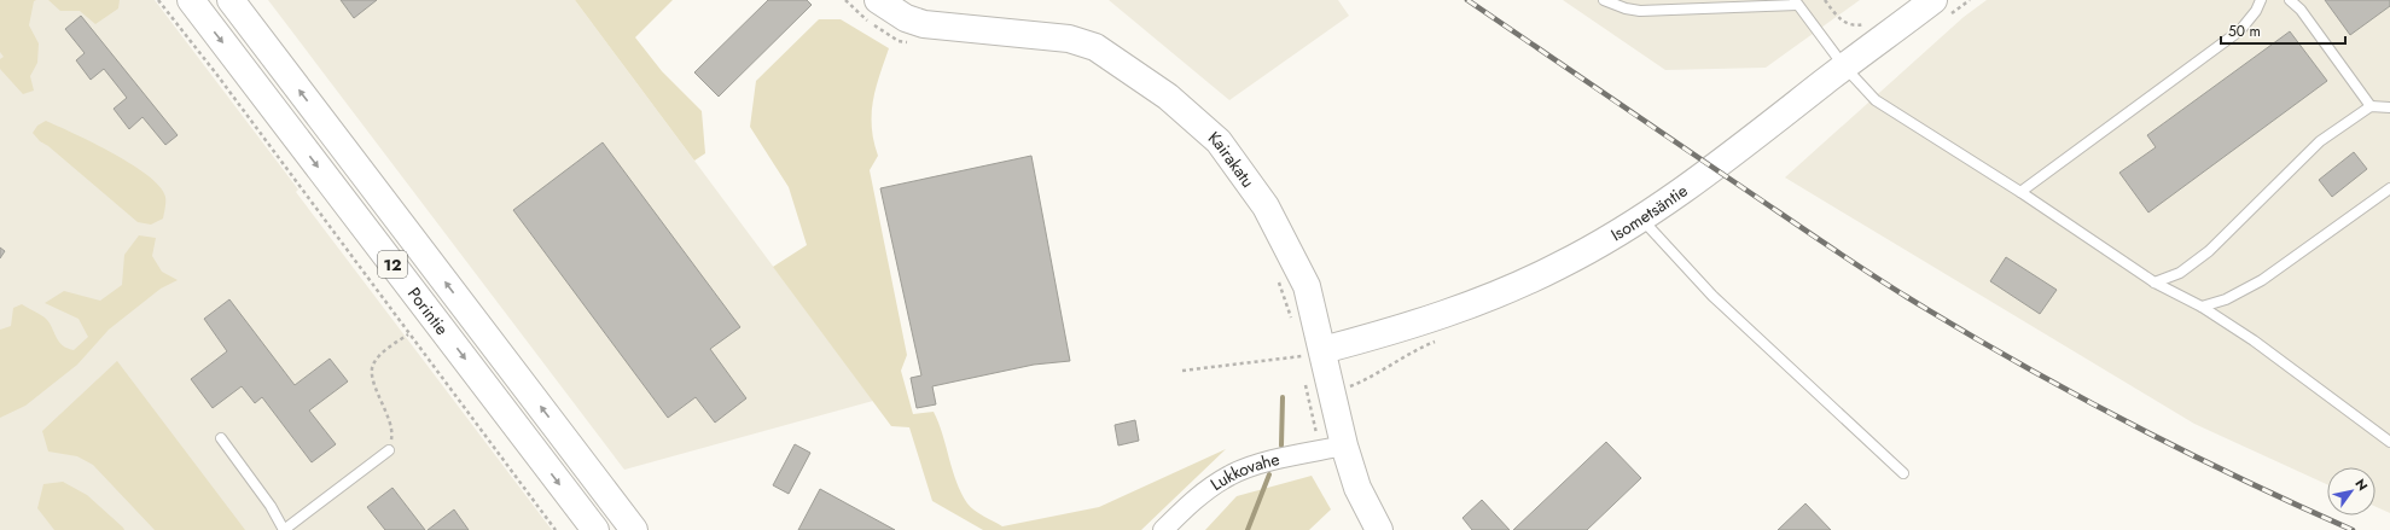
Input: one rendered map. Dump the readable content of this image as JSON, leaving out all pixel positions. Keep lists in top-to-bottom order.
{
  "streets": {
    "main road": [
      "Kairakatu",
      "Isometsäntie",
      "12",
      "Porintie"
    ],
    "street": ["Lukkovahe"]
  },
  "crossings": [
    ["Kairakatu", "Isometsäntie"],
    ["Kairakatu", "Lukkovahe"]
  ],
  "scale_bar": "50 m",
  "north": "top right"
}
